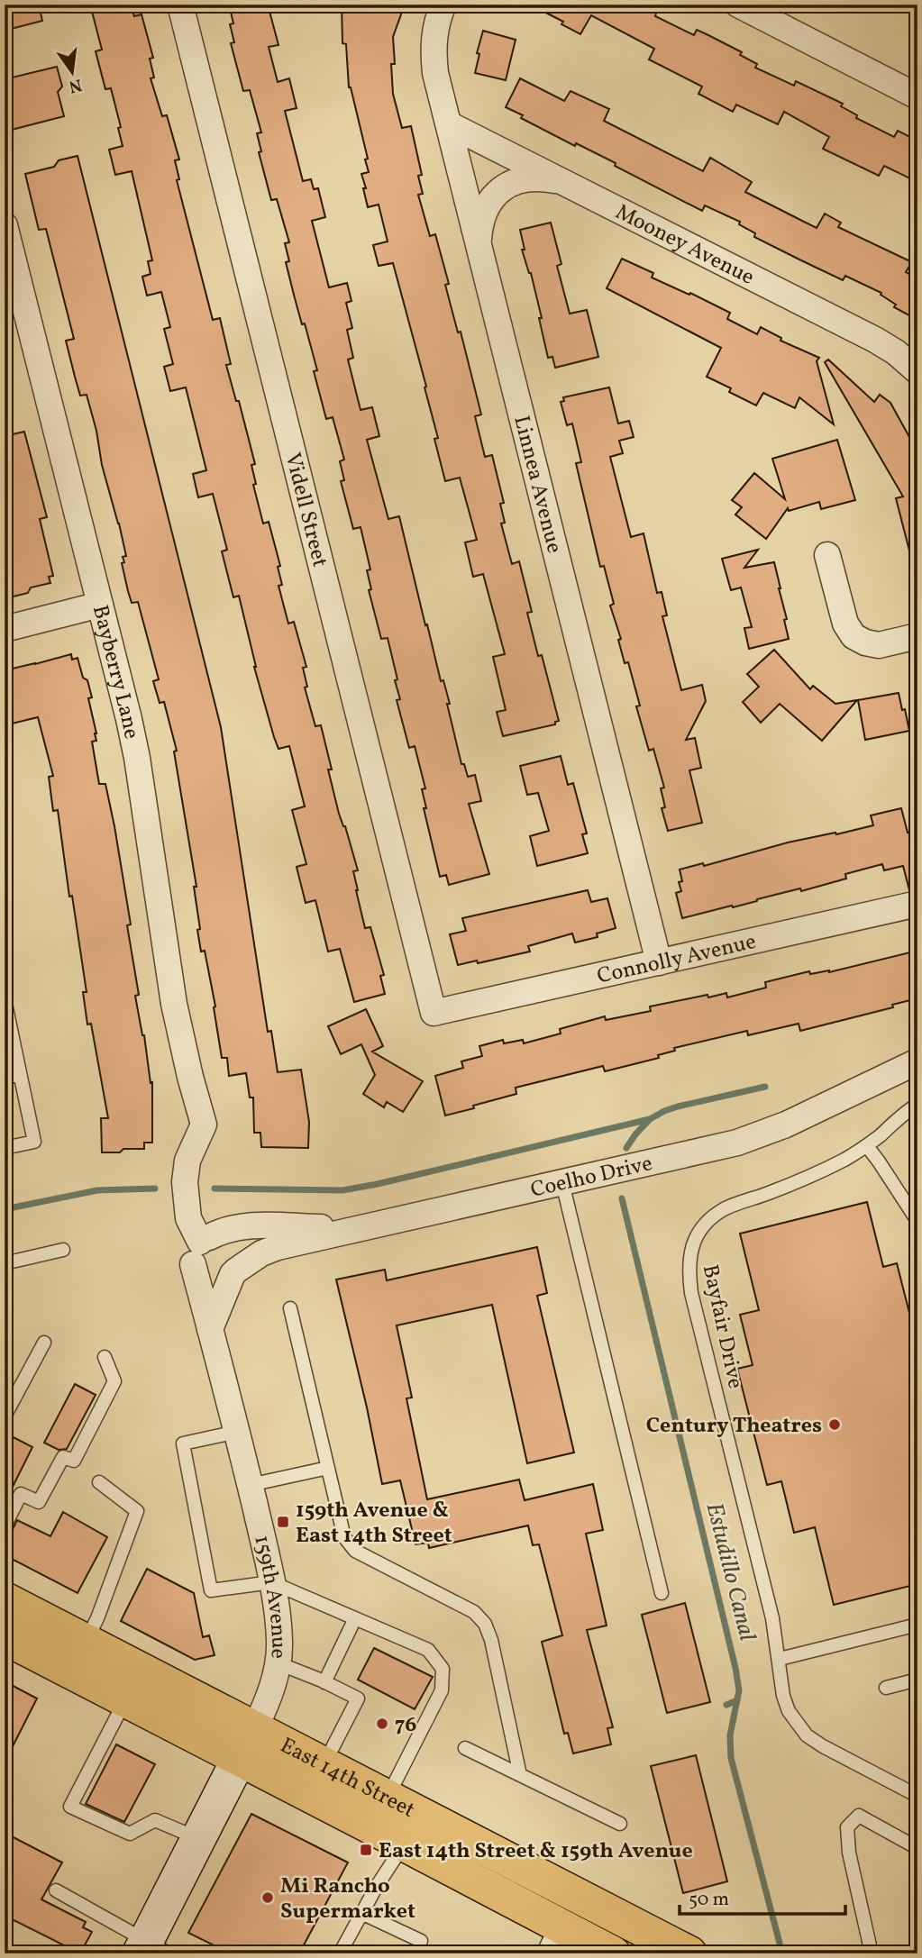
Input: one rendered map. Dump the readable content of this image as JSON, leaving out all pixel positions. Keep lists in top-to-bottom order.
{
  "streets": {
    "main road": ["East 14th Street"],
    "street": [
      "Mooney Avenue",
      "Linnea Avenue",
      "Videll Street",
      "Bayberry Lane",
      "Connolly Avenue",
      "Coelho Drive",
      "159th Avenue"
    ],
    "lane": ["Bayfair Drive"]
  },
  "crossings": [
    ["Mooney Avenue", "Linnea Avenue"],
    ["Linnea Avenue", "Connolly Avenue"],
    ["Videll Street", "Connolly Avenue"],
    ["Bayberry Lane", "159th Avenue"],
    ["Coelho Drive", "159th Avenue"],
    ["159th Avenue", "East 14th Street"]
  ],
  "water": ["Estudillo Canal"],
  "places": {
    "other": ["Century Theatres", "76", "Mi Rancho Supermarket"],
    "transit": ["159th Avenue & East 14th Street", "East 14th Street & 159th Avenue"]
  },
  "scale_bar": "50 m",
  "north": "bottom"
}
